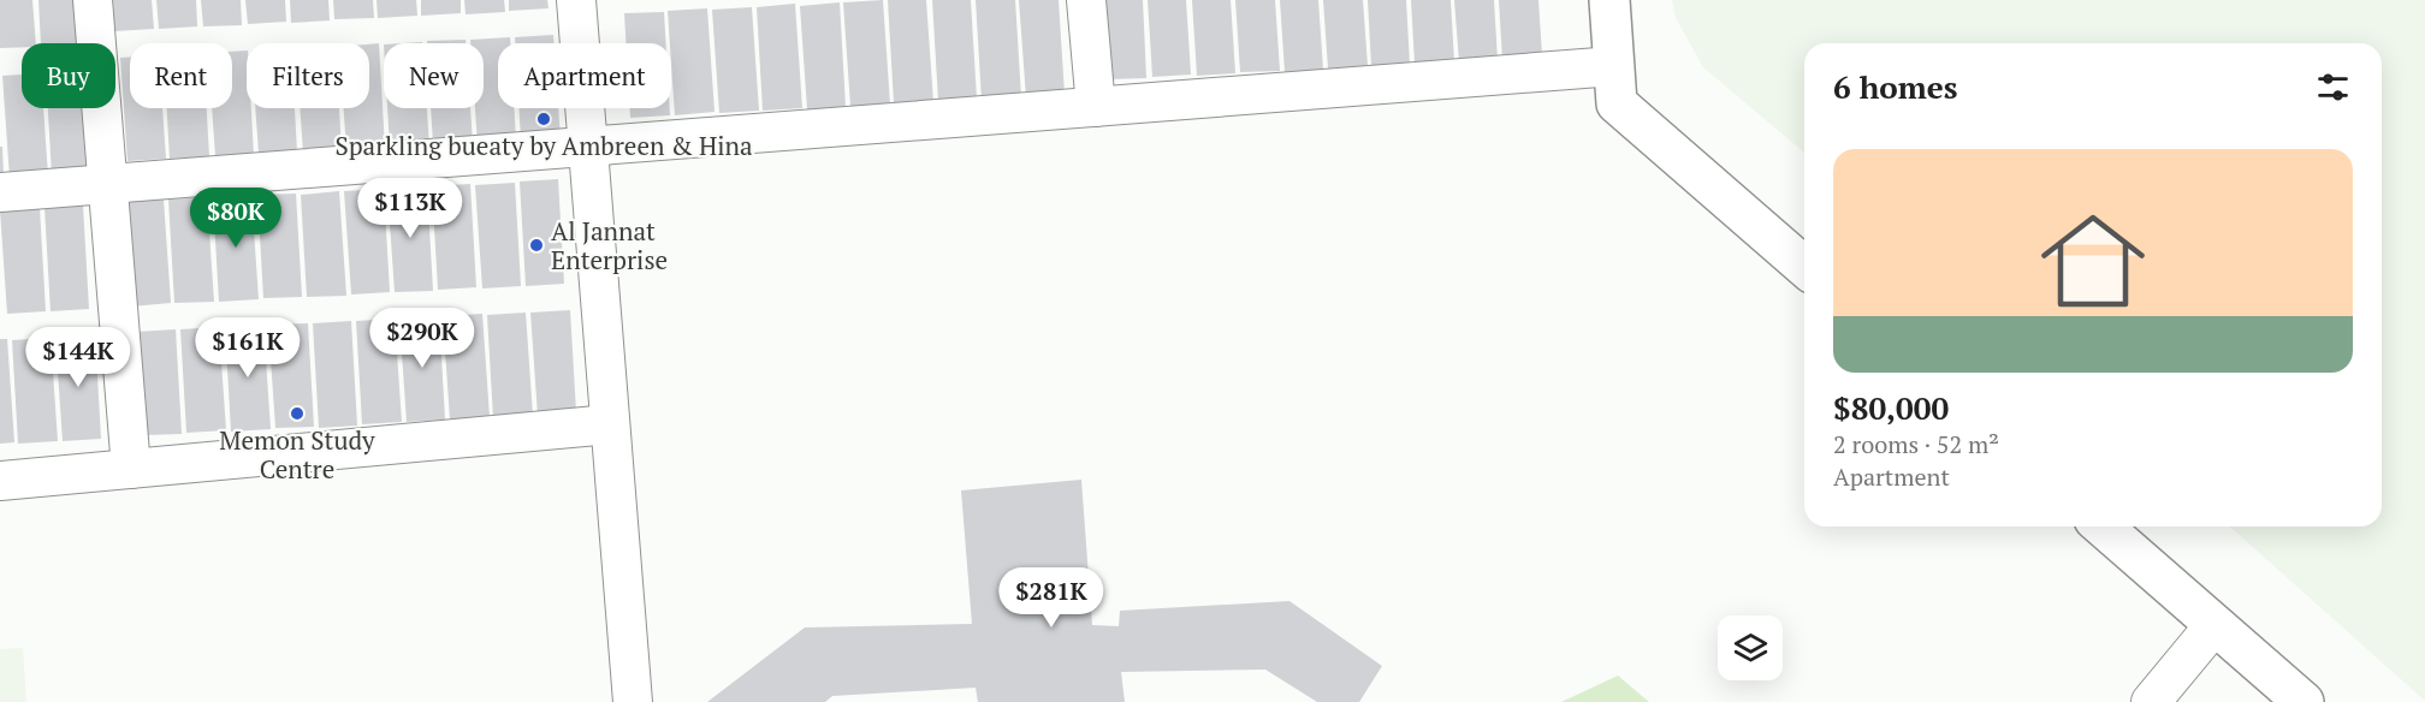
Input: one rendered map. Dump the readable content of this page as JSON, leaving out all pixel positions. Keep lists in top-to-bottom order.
{
  "places": ["Sparkling bueaty by Ambreen & Hina", "Al Jannat Enterprise", "Memon Study Centre"],
  "page": {
    "chip": [
      "Buy",
      "Rent",
      "Filters",
      "New",
      "Apartment"
    ],
    "heading": "6 homes",
    "list": [
      {
        "name": "$80,000",
        "note": "2 rooms · 52 m² · Apartment"
      }
    ],
    "price": [
      "$113K",
      "$80K",
      "$290K",
      "$161K",
      "$144K",
      "$281K"
    ]
  }
}
